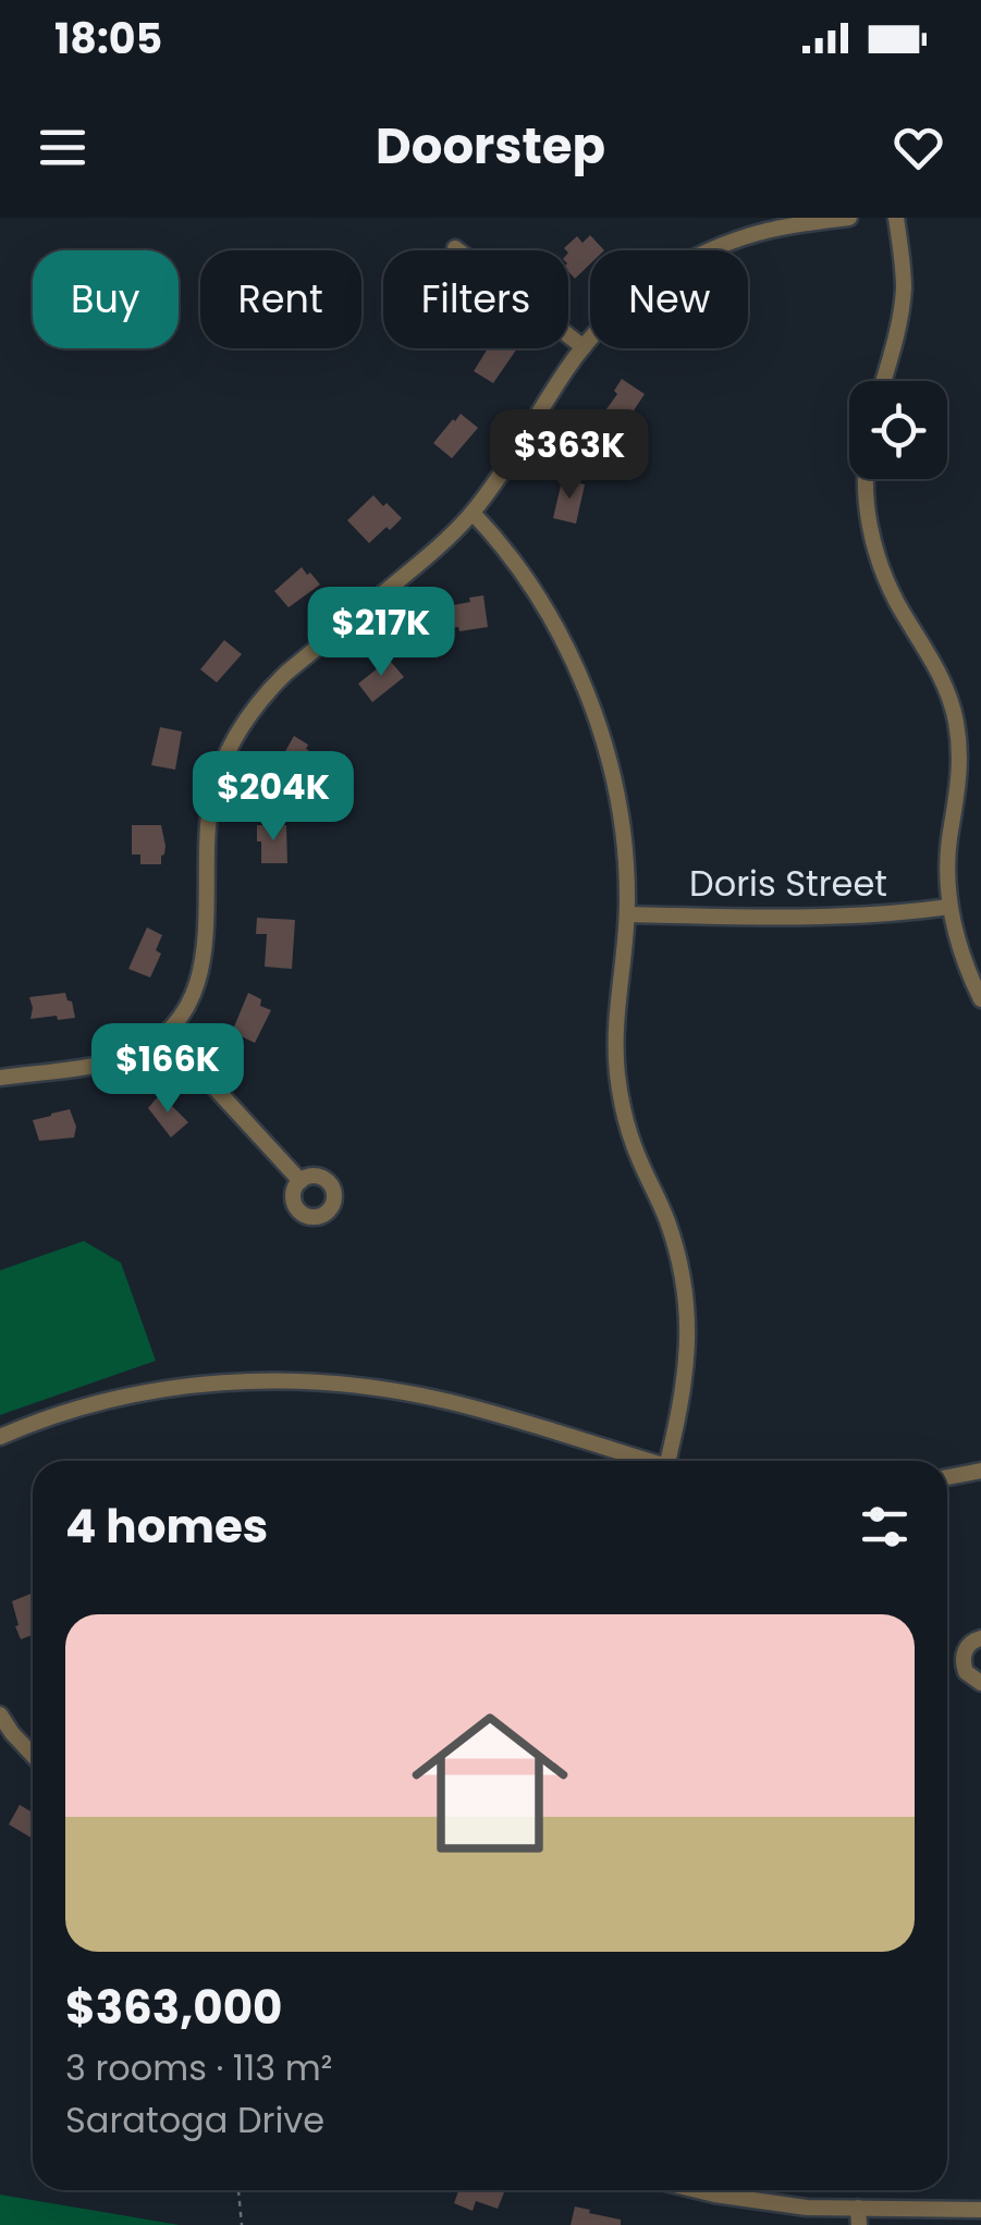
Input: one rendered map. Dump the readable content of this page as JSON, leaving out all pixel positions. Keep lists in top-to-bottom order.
{
  "streets": {
    "street": ["Doris Street"]
  },
  "page": {
    "status": "18:05",
    "header": "Doorstep",
    "chip": [
      "Buy",
      "Rent",
      "Filters",
      "New"
    ],
    "price": [
      "$363K",
      "$217K",
      "$204K",
      "$166K"
    ],
    "heading": "4 homes",
    "list": [
      {
        "name": "$363,000",
        "note": "3 rooms · 113 m² · Saratoga Drive"
      }
    ]
  }
}
